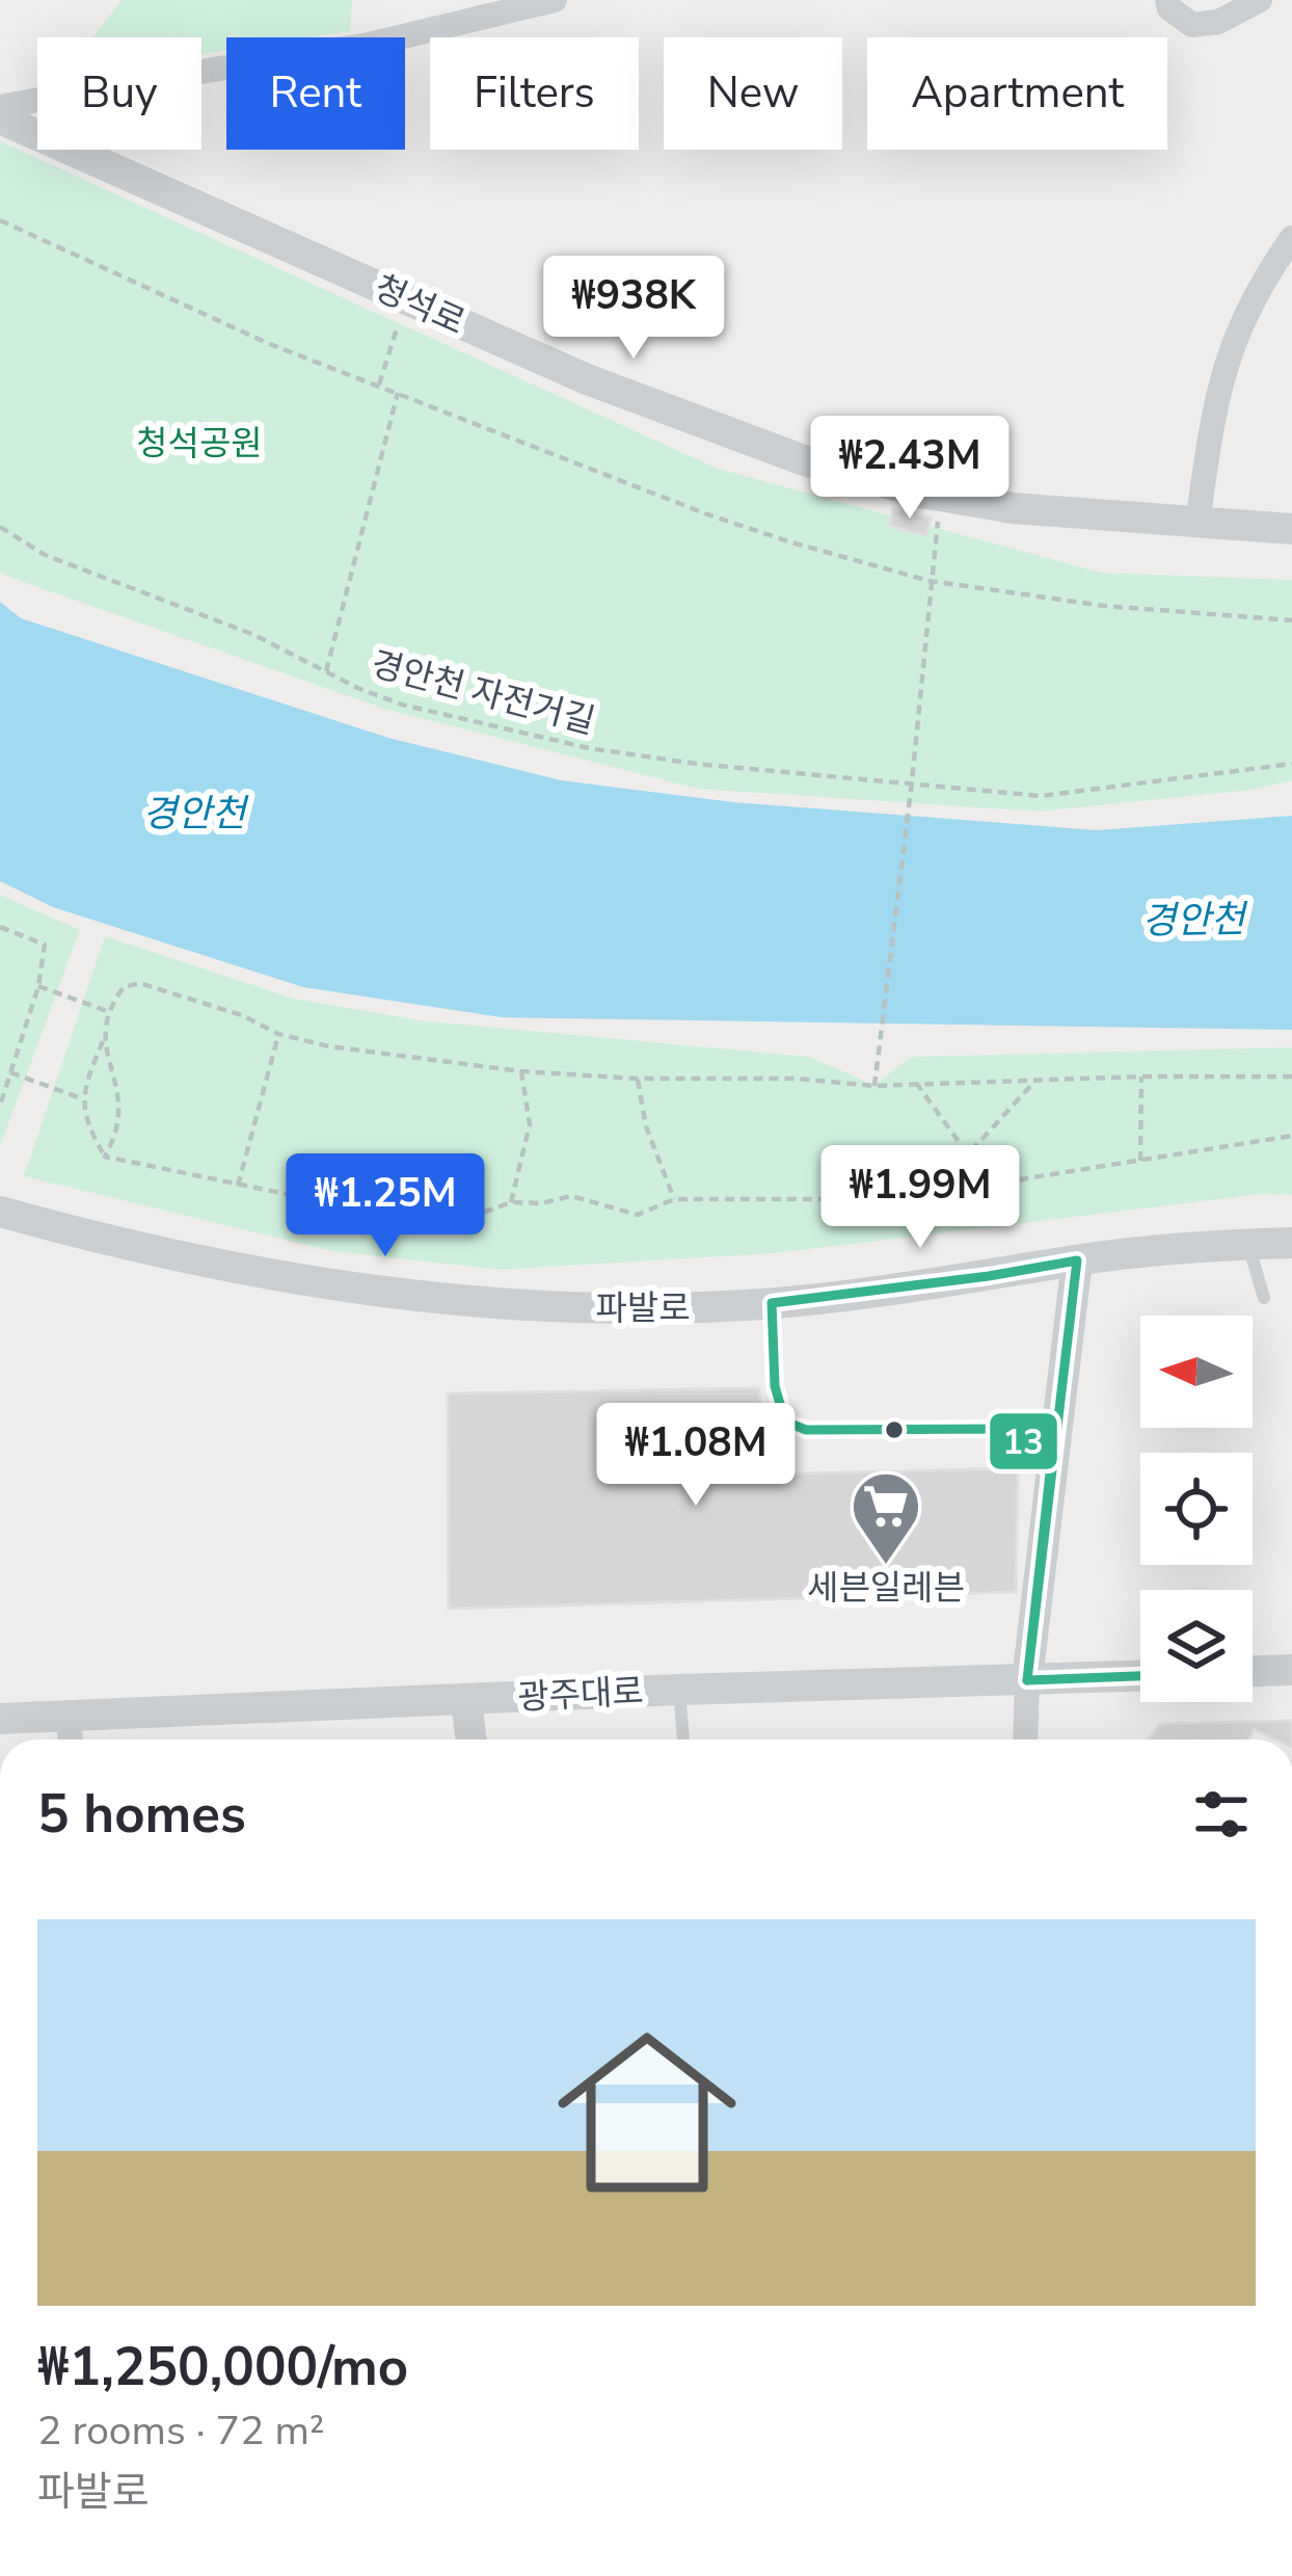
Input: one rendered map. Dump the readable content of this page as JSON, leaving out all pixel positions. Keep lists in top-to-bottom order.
{
  "streets": {
    "street": ["청석로", "파발로", "광주대로"],
    "path": ["경안천 자전거길"]
  },
  "water": ["경안천"],
  "parks": ["청석공원"],
  "places": {
    "supermarket": ["세븐일레븐"]
  },
  "lines": ["transit line 13"],
  "north": "left",
  "page": {
    "chip": [
      "Buy",
      "Rent",
      "Filters",
      "New",
      "Apartment"
    ],
    "price": [
      "₩938K",
      "₩2.43M",
      "₩1.99M",
      "₩1.25M",
      "₩1.08M"
    ],
    "heading": "5 homes",
    "list": [
      {
        "name": "₩1,250,000/mo",
        "note": "2 rooms · 72 m² · 파발로"
      }
    ]
  }
}
